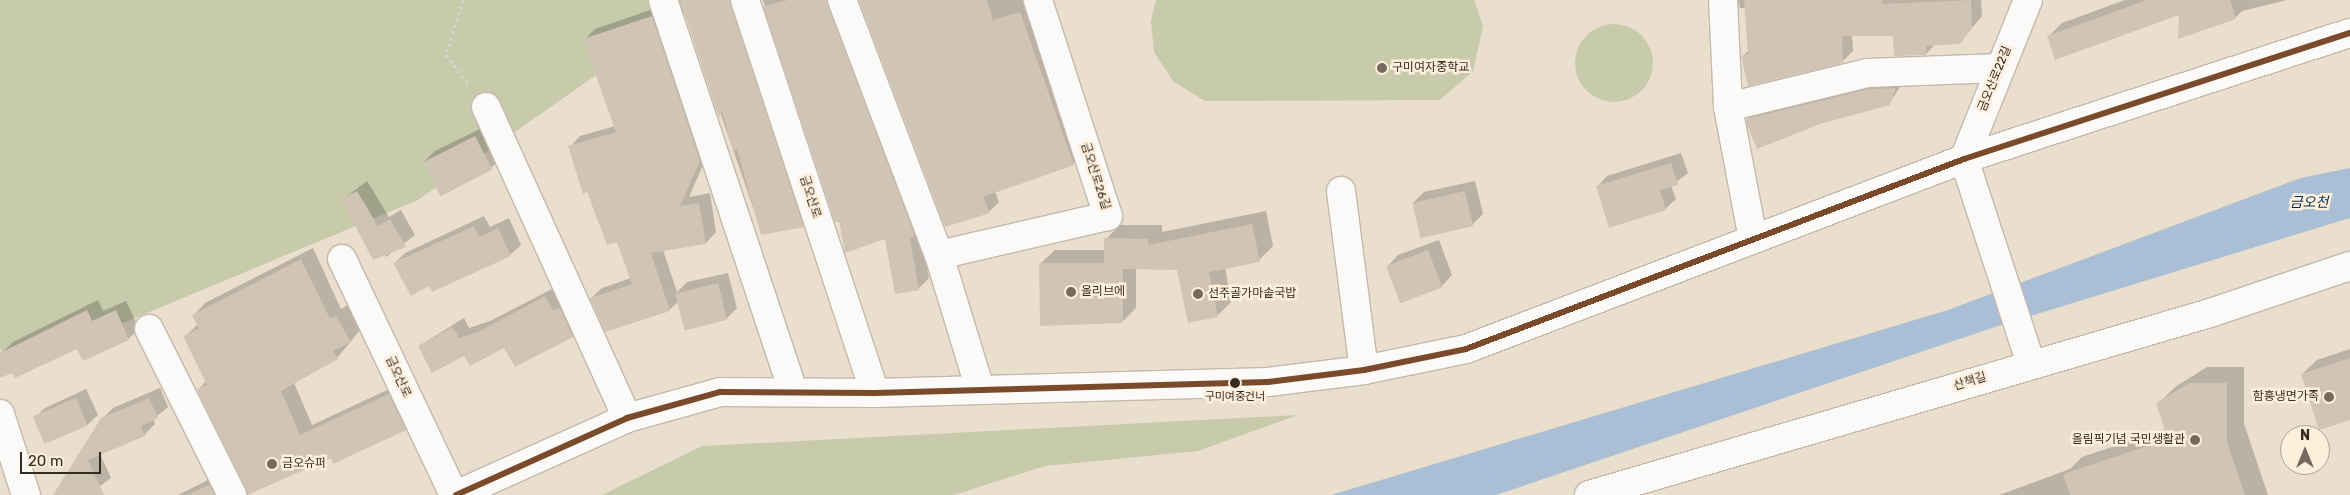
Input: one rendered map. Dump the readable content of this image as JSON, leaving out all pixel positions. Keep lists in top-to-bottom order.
{
  "streets": {
    "street": [
      "금오산로22길",
      "금오산로26길",
      "금오산로",
      "산책길"
    ]
  },
  "crossings": [
    ["금오산로22길", "금오산로"]
  ],
  "water": ["금오천"],
  "places": [
    "구미여자중학교",
    "올리브에",
    "선주골가마솥국밥",
    "구미여중건너",
    "함흥냉면가족",
    "올림픽기념 국민생활관",
    "금오슈퍼"
  ],
  "scale_bar": "20 m",
  "north": "top"
}
